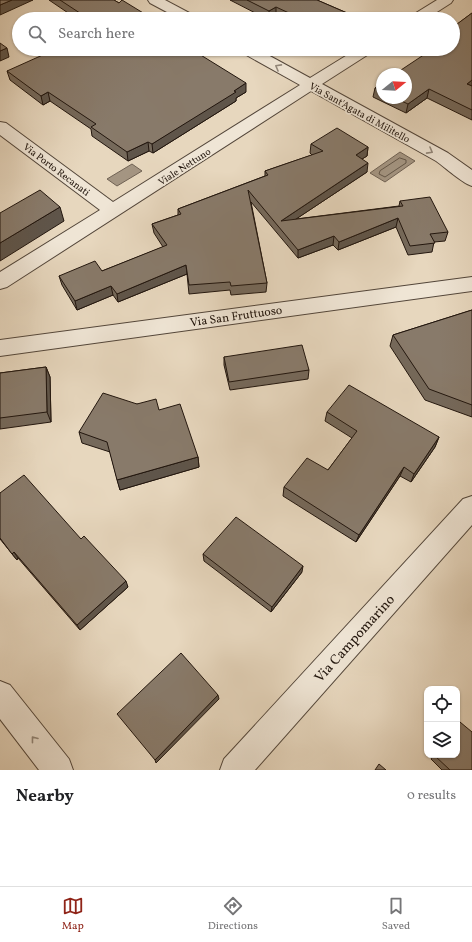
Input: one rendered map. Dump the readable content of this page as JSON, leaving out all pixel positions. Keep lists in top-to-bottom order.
{
  "streets": {
    "street": [
      "Via Sant'Agata di Militello",
      "Viale Nettuno",
      "Via Porto Recanati",
      "Via San Fruttuoso",
      "Via Campomarino"
    ]
  },
  "crossings": [
    ["Via Sant'Agata di Militello", "Viale Nettuno"],
    ["Viale Nettuno", "Via Porto Recanati"]
  ],
  "north": "right",
  "page": {
    "search": "Search here",
    "heading": ["Nearby", "0 results"],
    "nav": ["Map", "Directions", "Saved"]
  }
}
